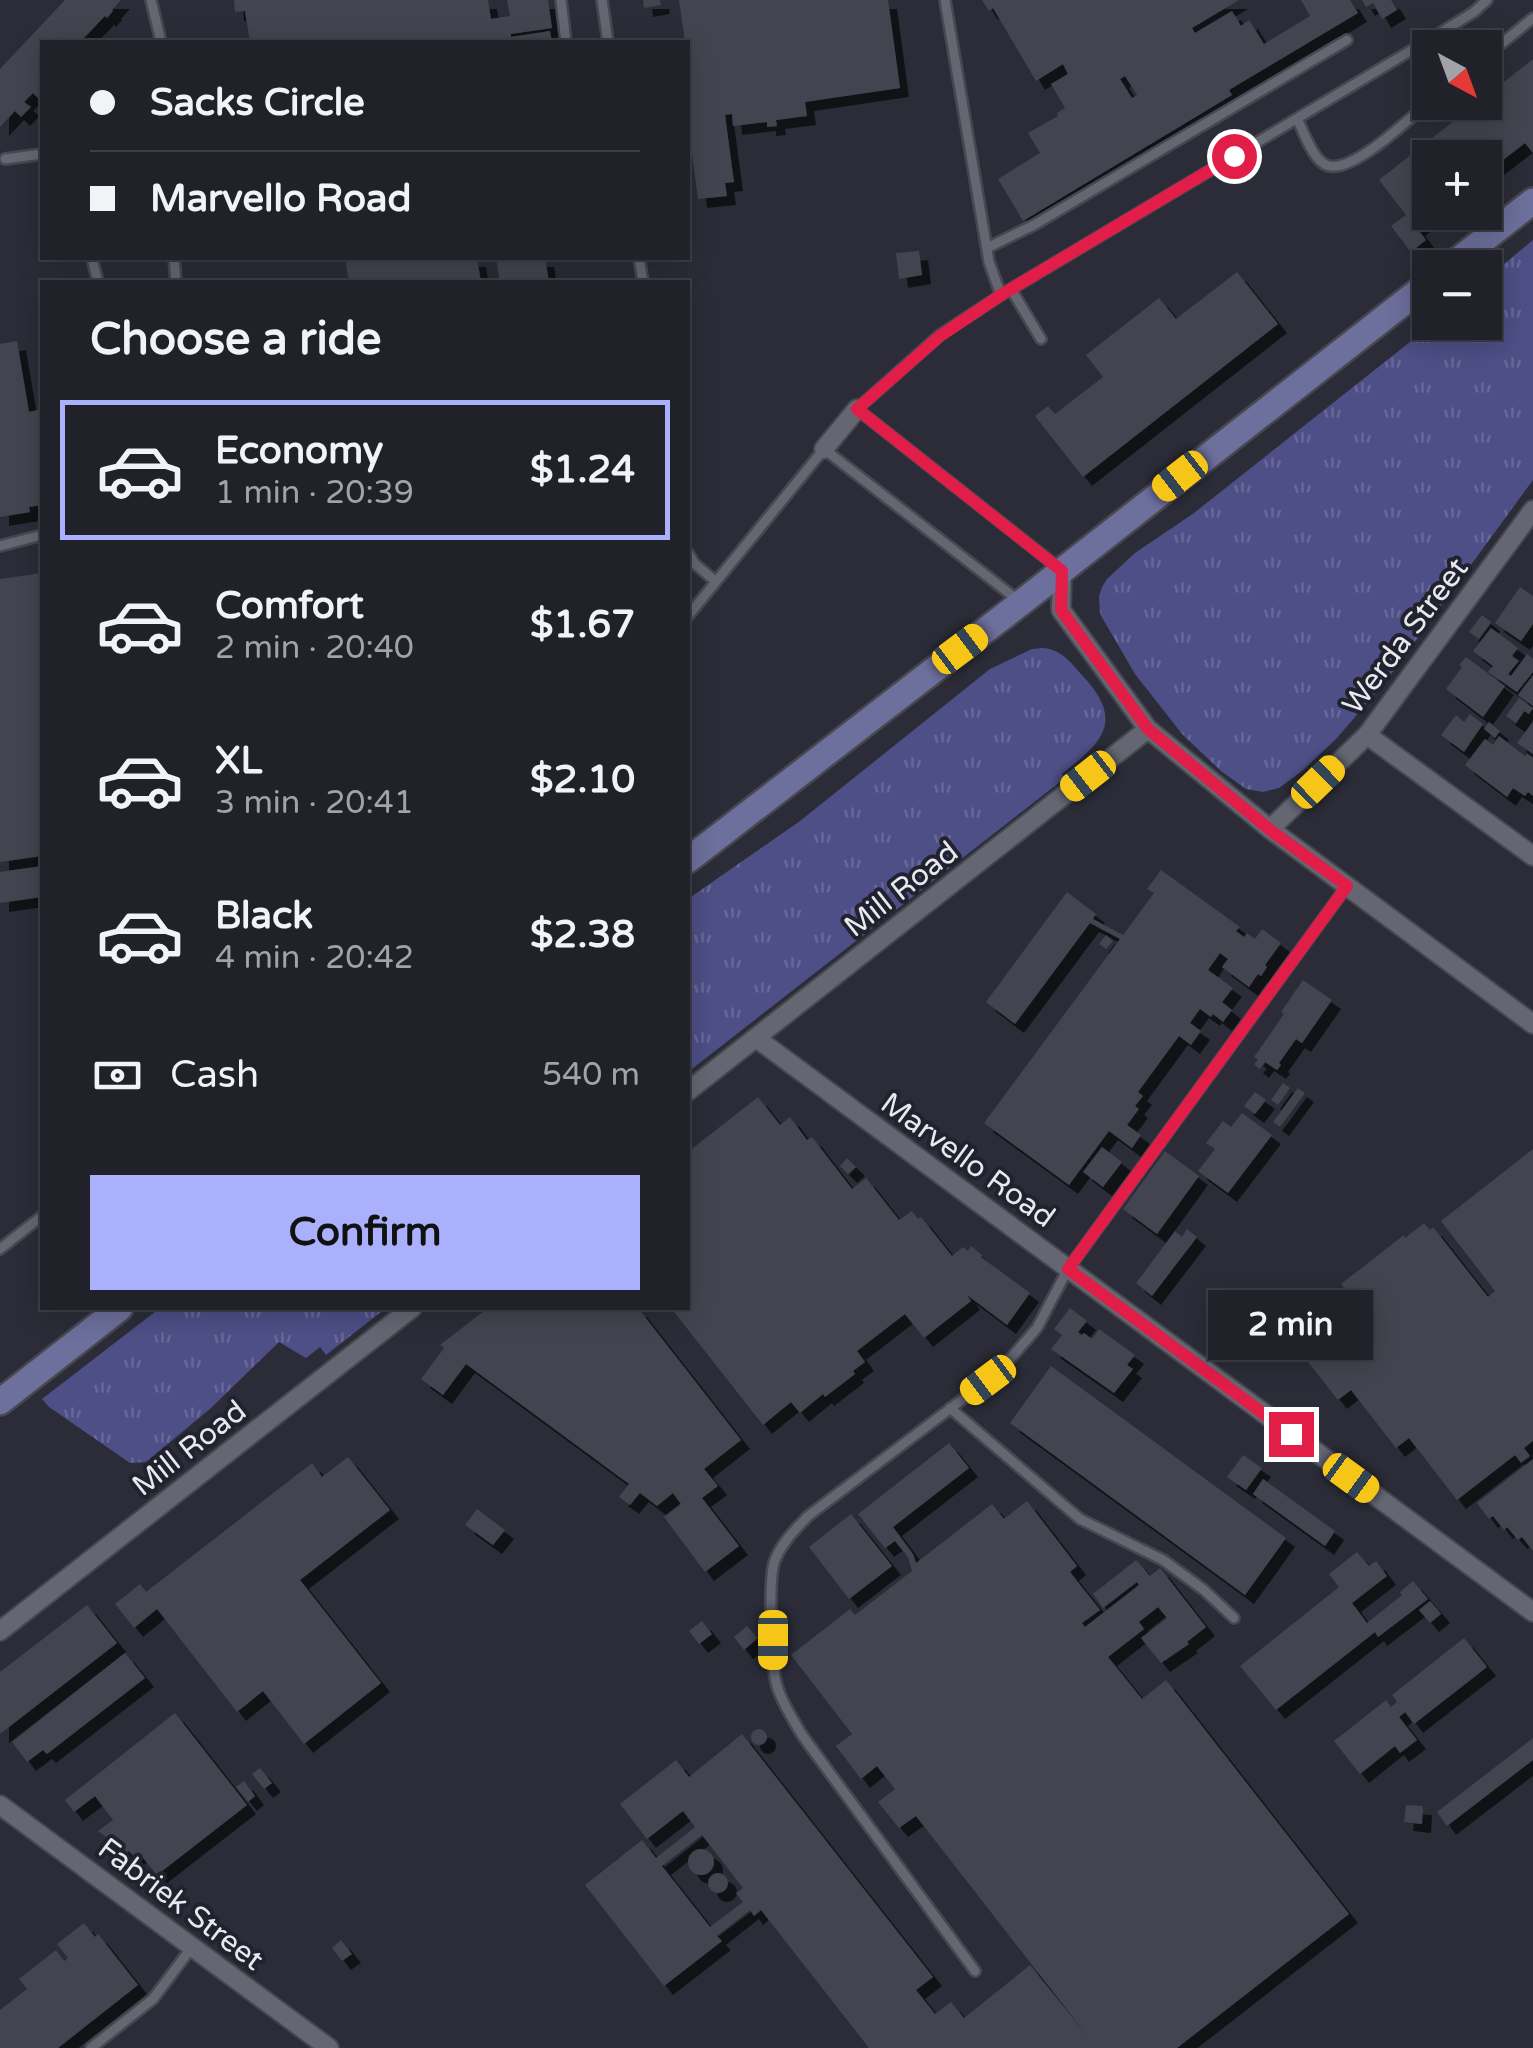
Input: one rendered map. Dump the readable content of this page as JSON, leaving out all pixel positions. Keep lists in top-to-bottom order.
{
  "streets": {
    "street": [
      "Werda Street",
      "Mill Road",
      "Marvello Road",
      "Fabriek Street"
    ]
  },
  "crossings": [
    ["Mill Road", "Marvello Road"]
  ],
  "north": "bottom right",
  "page": {
    "map_buttons": ["+", "−"],
    "banner": ["Sacks Circle", "Marvello Road"],
    "heading": "Choose a ride",
    "list": [
      {
        "name": "Economy",
        "note": "1 min · 20:39",
        "value": "$1.24"
      },
      {
        "name": "Comfort",
        "note": "2 min · 20:40",
        "value": "$1.67"
      },
      {
        "name": "XL",
        "note": "3 min · 20:41",
        "value": "$2.10"
      },
      {
        "name": "Black",
        "note": "4 min · 20:42",
        "value": "$2.38"
      }
    ],
    "pay": ["Cash", "540 m"],
    "buttons": "Confirm",
    "bubble": "2 min"
  }
}
